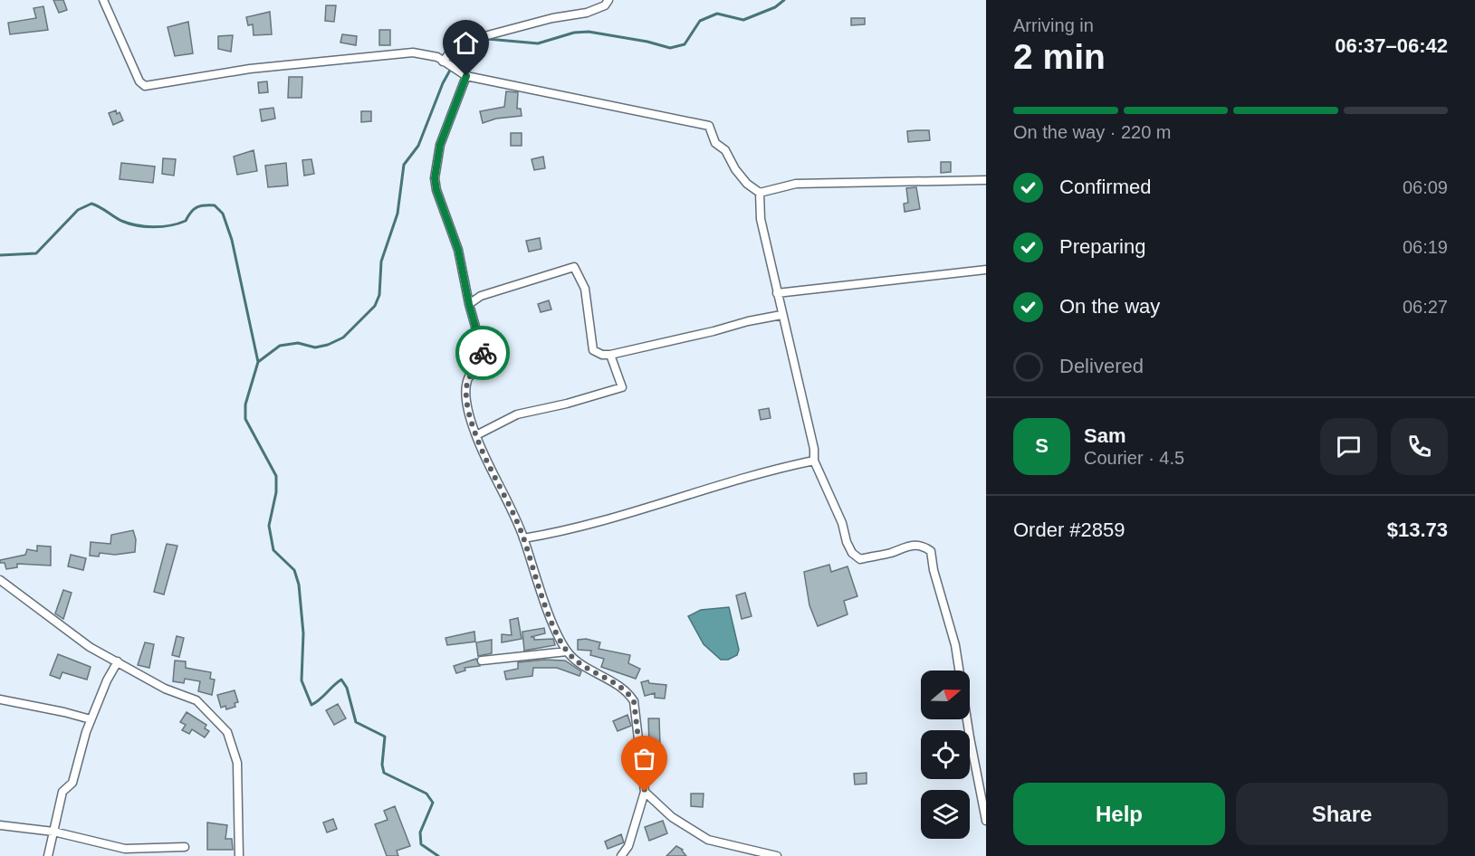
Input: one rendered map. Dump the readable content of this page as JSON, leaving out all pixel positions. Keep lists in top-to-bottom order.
{
  "north": "right",
  "page": {
    "heading": ["2 min", "Arriving in", "06:37–06:42"],
    "panel": [
      "Sam",
      "Courier · 4.5",
      "Order #2859",
      "$13.73"
    ],
    "bar": "On the way · 220 m",
    "list": [
      ["Confirmed", "06:09"],
      ["Preparing", "06:19"],
      ["On the way", "06:27"],
      "Delivered"
    ],
    "round": "S",
    "buttons": ["Help", "Share"]
  }
}
